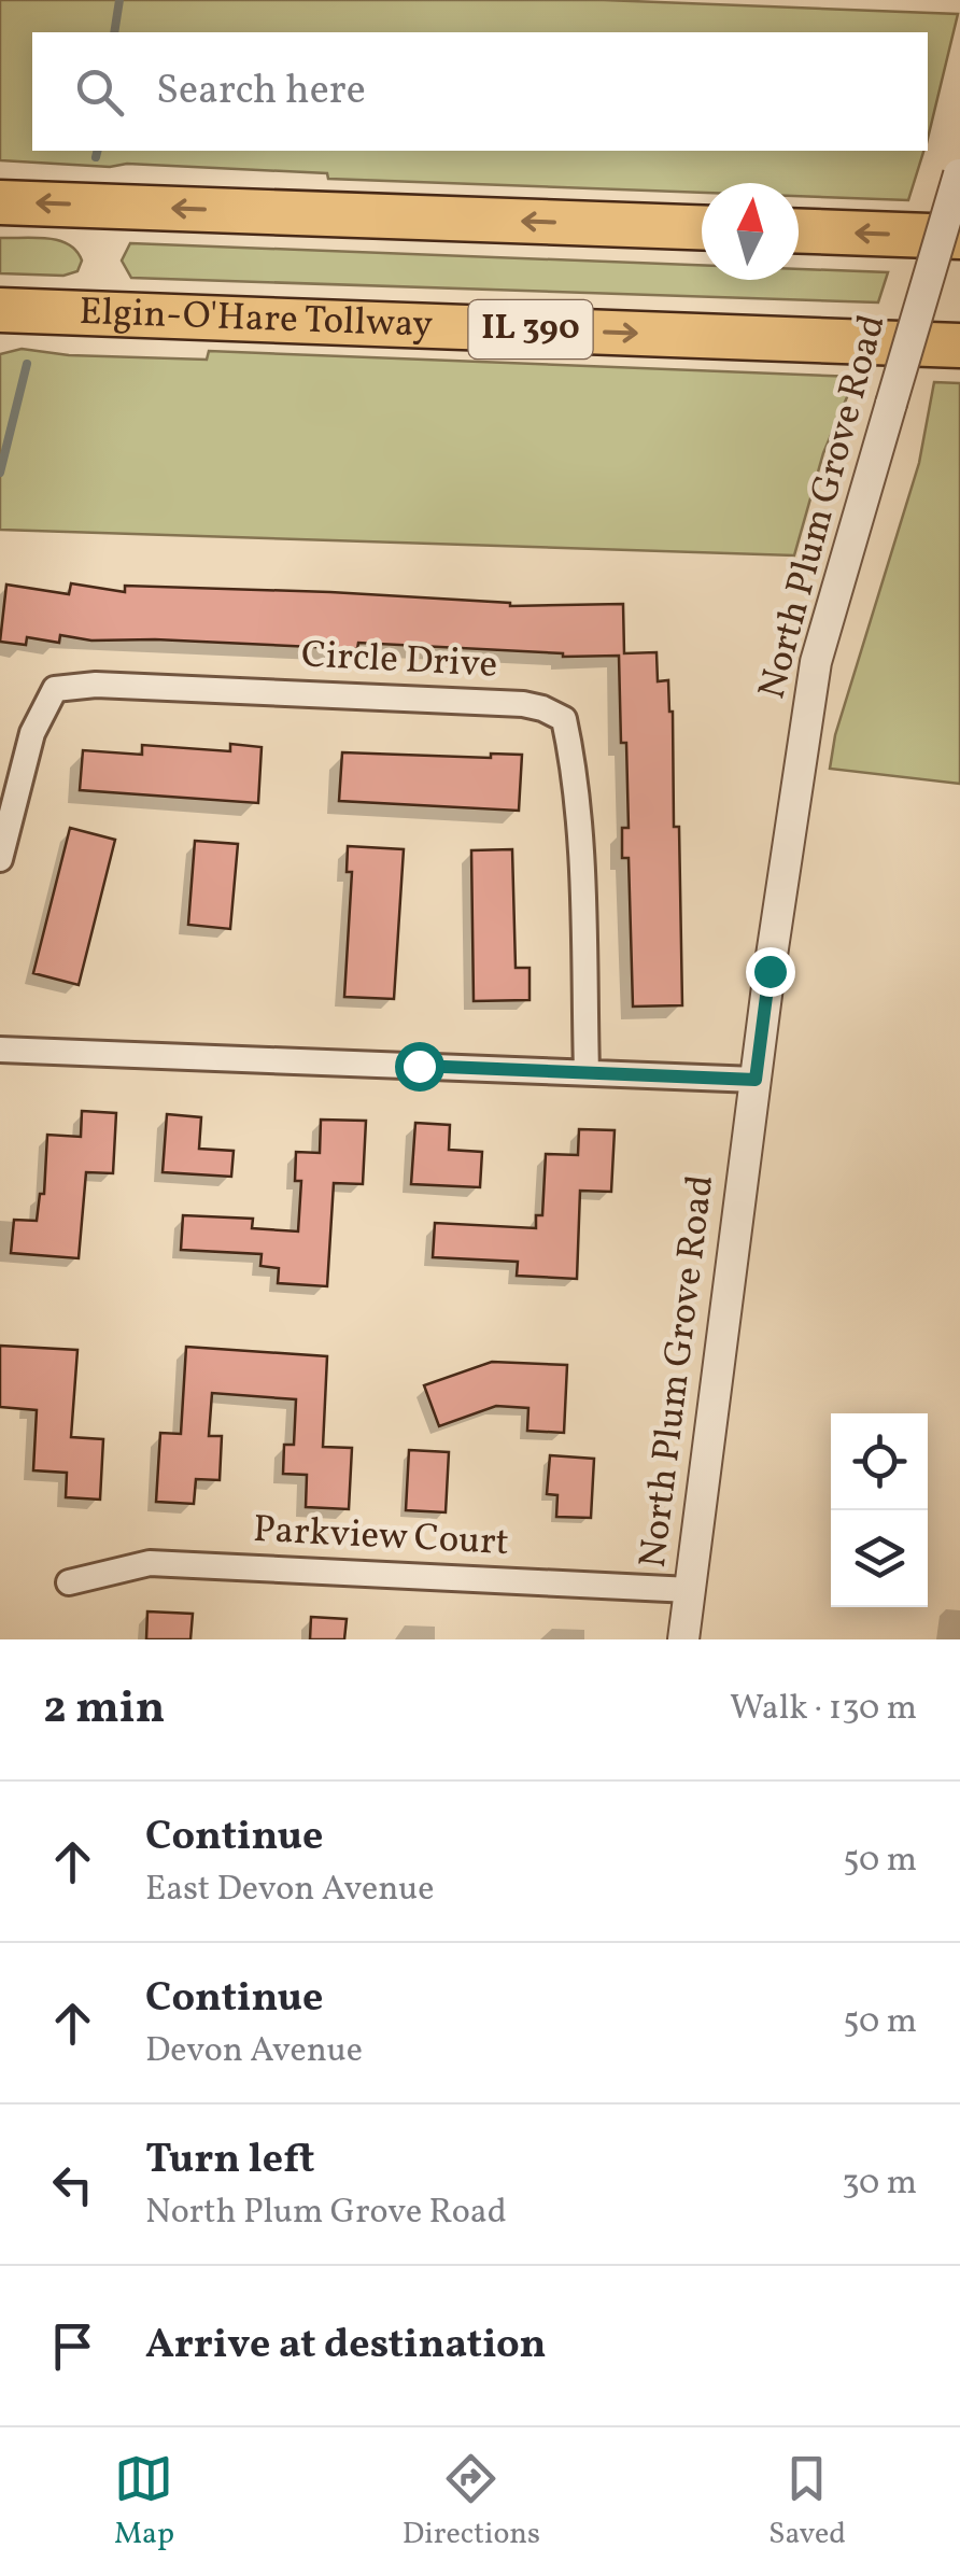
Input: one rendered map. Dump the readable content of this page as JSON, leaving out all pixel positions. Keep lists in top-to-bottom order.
{
  "streets": {
    "highway": ["Elgin-O'Hare Tollway", "IL 390"],
    "street": ["North Plum Grove Road", "Circle Drive", "Parkview Court"]
  },
  "crossings": [
    ["North Plum Grove Road", "Parkview Court"]
  ],
  "north": "top",
  "page": {
    "search": "Search here",
    "heading": ["2 min", "Walk · 130 m"],
    "list": [
      ["Continue", "East Devon Avenue", "50 m"],
      ["Continue", "Devon Avenue", "50 m"],
      ["Turn left", "North Plum Grove Road", "30 m"],
      "Arrive at destination"
    ],
    "nav": ["Map", "Directions", "Saved"]
  }
}
